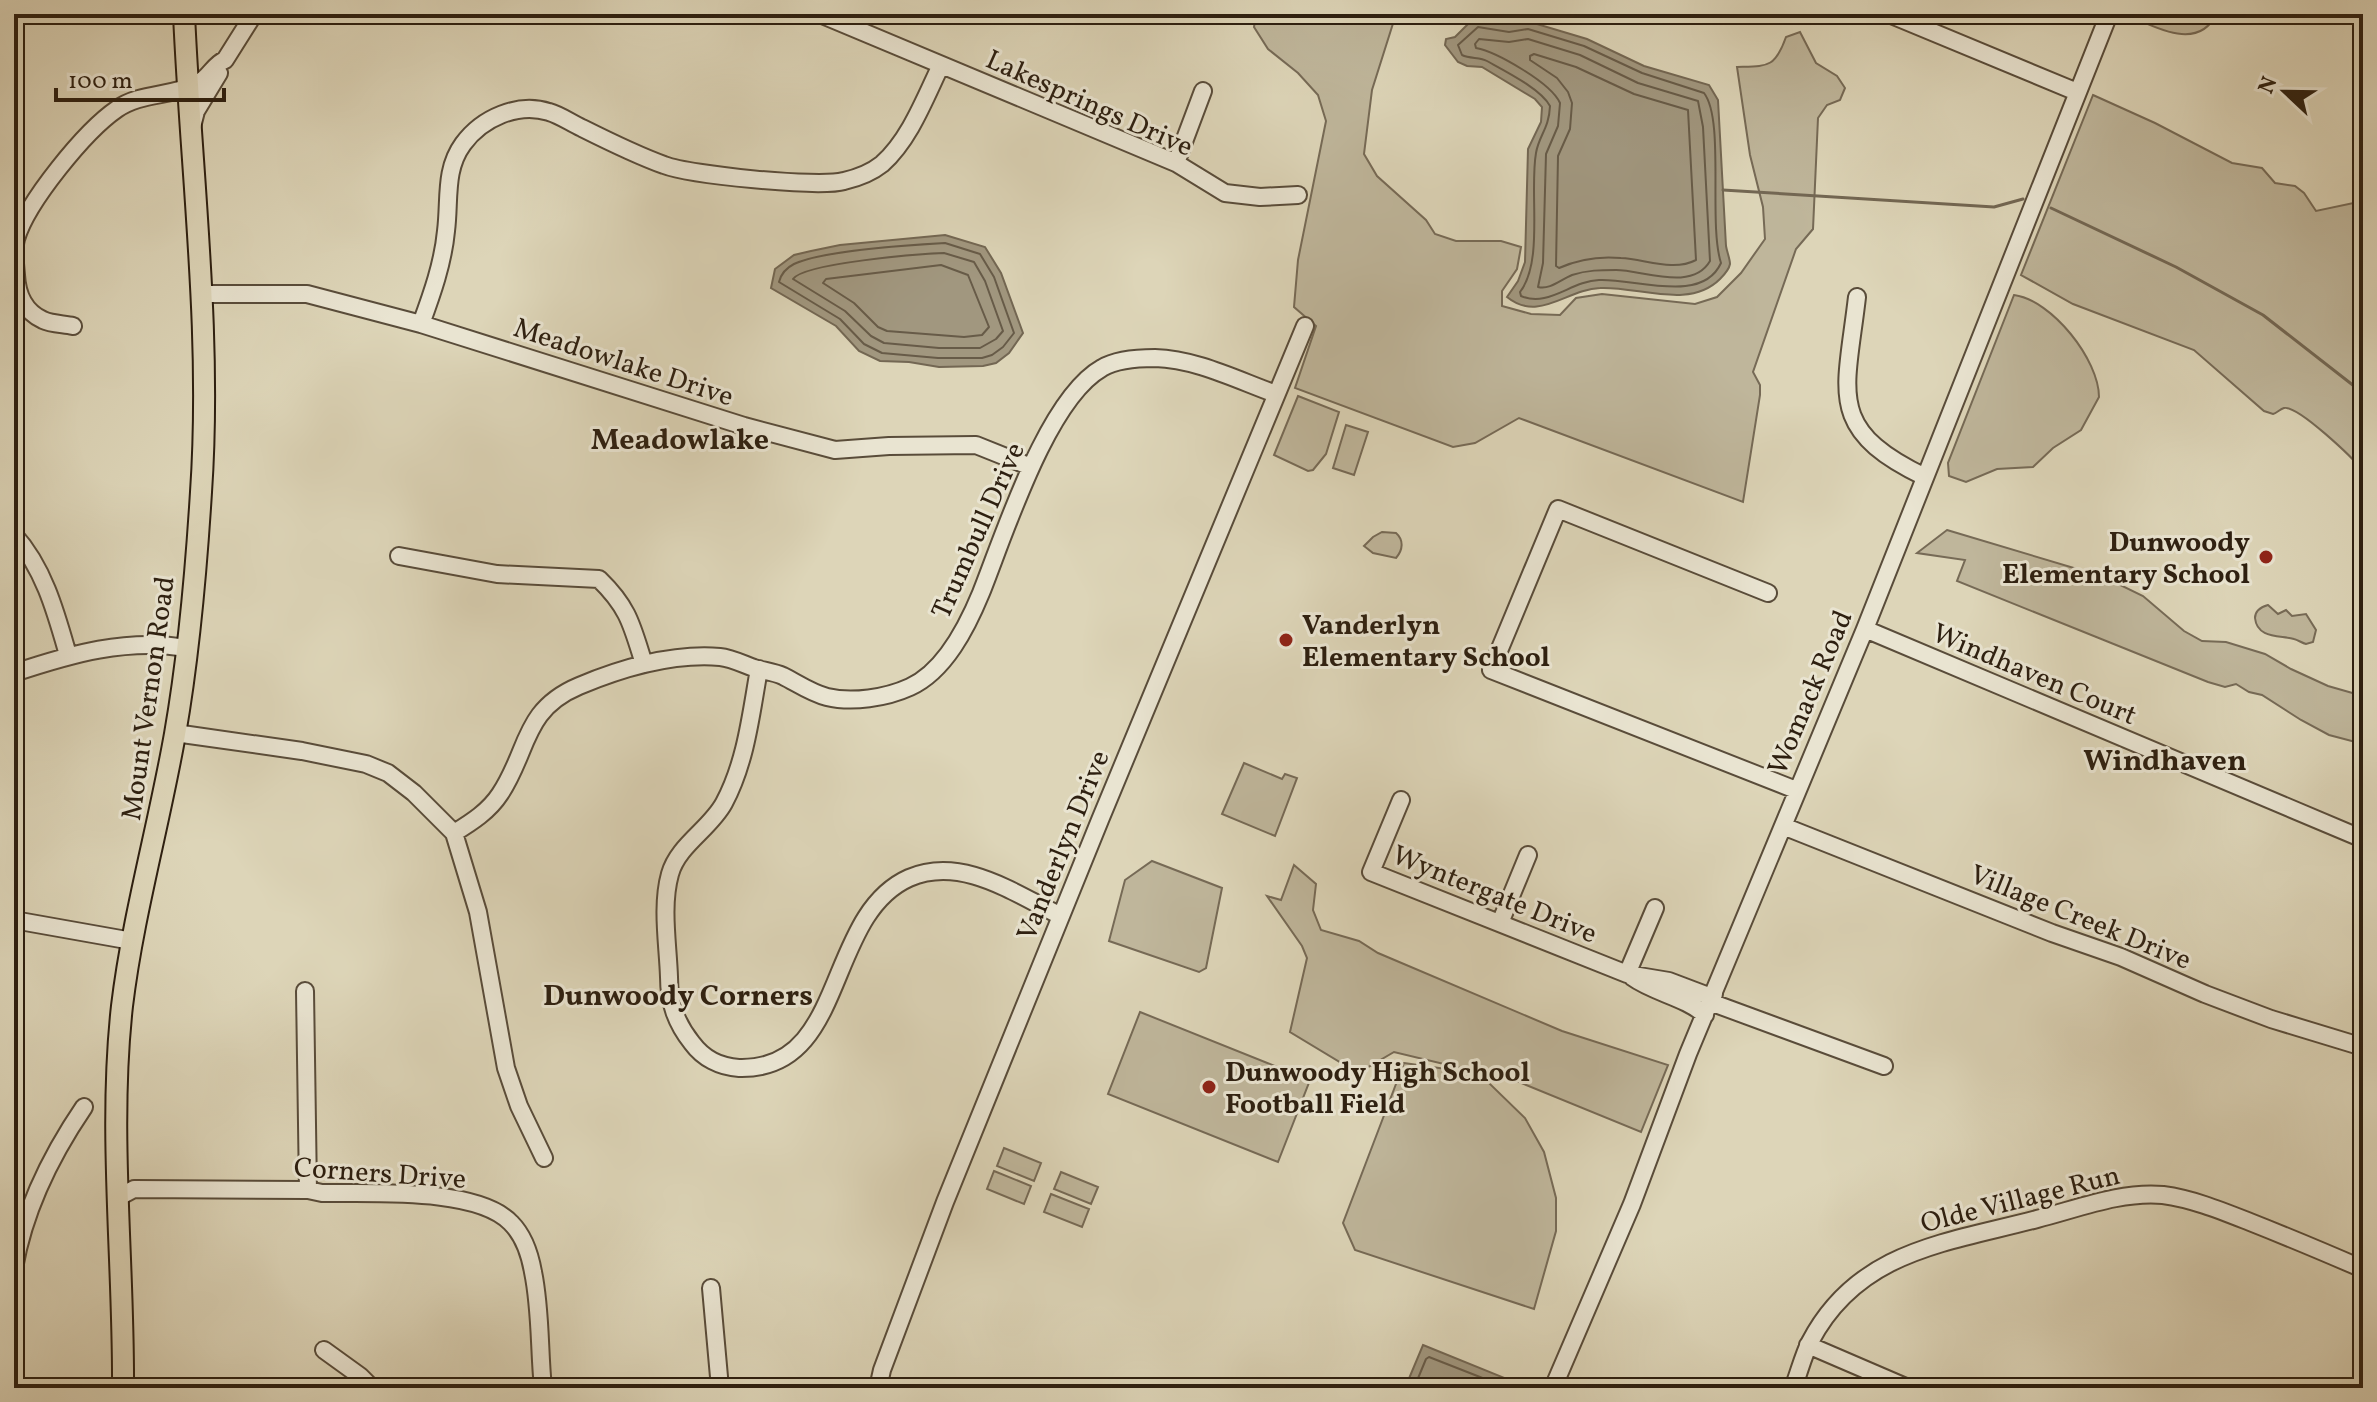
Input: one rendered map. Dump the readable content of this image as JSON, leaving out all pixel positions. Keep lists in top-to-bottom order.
{
  "streets": {
    "main road": ["Mount Vernon Road"],
    "street": [
      "Lakesprings Drive",
      "Meadowlake Drive",
      "Trumbull Drive",
      "Windhaven Court",
      "Womack Road",
      "Vanderlyn Drive",
      "Wyntergate Drive",
      "Village Creek Drive",
      "Corners Drive",
      "Olde Village Run"
    ]
  },
  "crossings": [
    ["Meadowlake Drive", "Trumbull Drive"],
    ["Meadowlake Drive", "Mount Vernon Road"],
    ["Trumbull Drive", "Vanderlyn Drive"],
    ["Windhaven Court", "Womack Road"],
    ["Womack Road", "Wyntergate Drive"],
    ["Womack Road", "Village Creek Drive"],
    ["Mount Vernon Road", "Corners Drive"]
  ],
  "districts": ["Meadowlake", "Windhaven", "Dunwoody Corners"],
  "places": ["Dunwoody Elementary School", "Vanderlyn Elementary School", "Dunwoody High School Football Field"],
  "scale_bar": "100 m",
  "north": "left"
}
